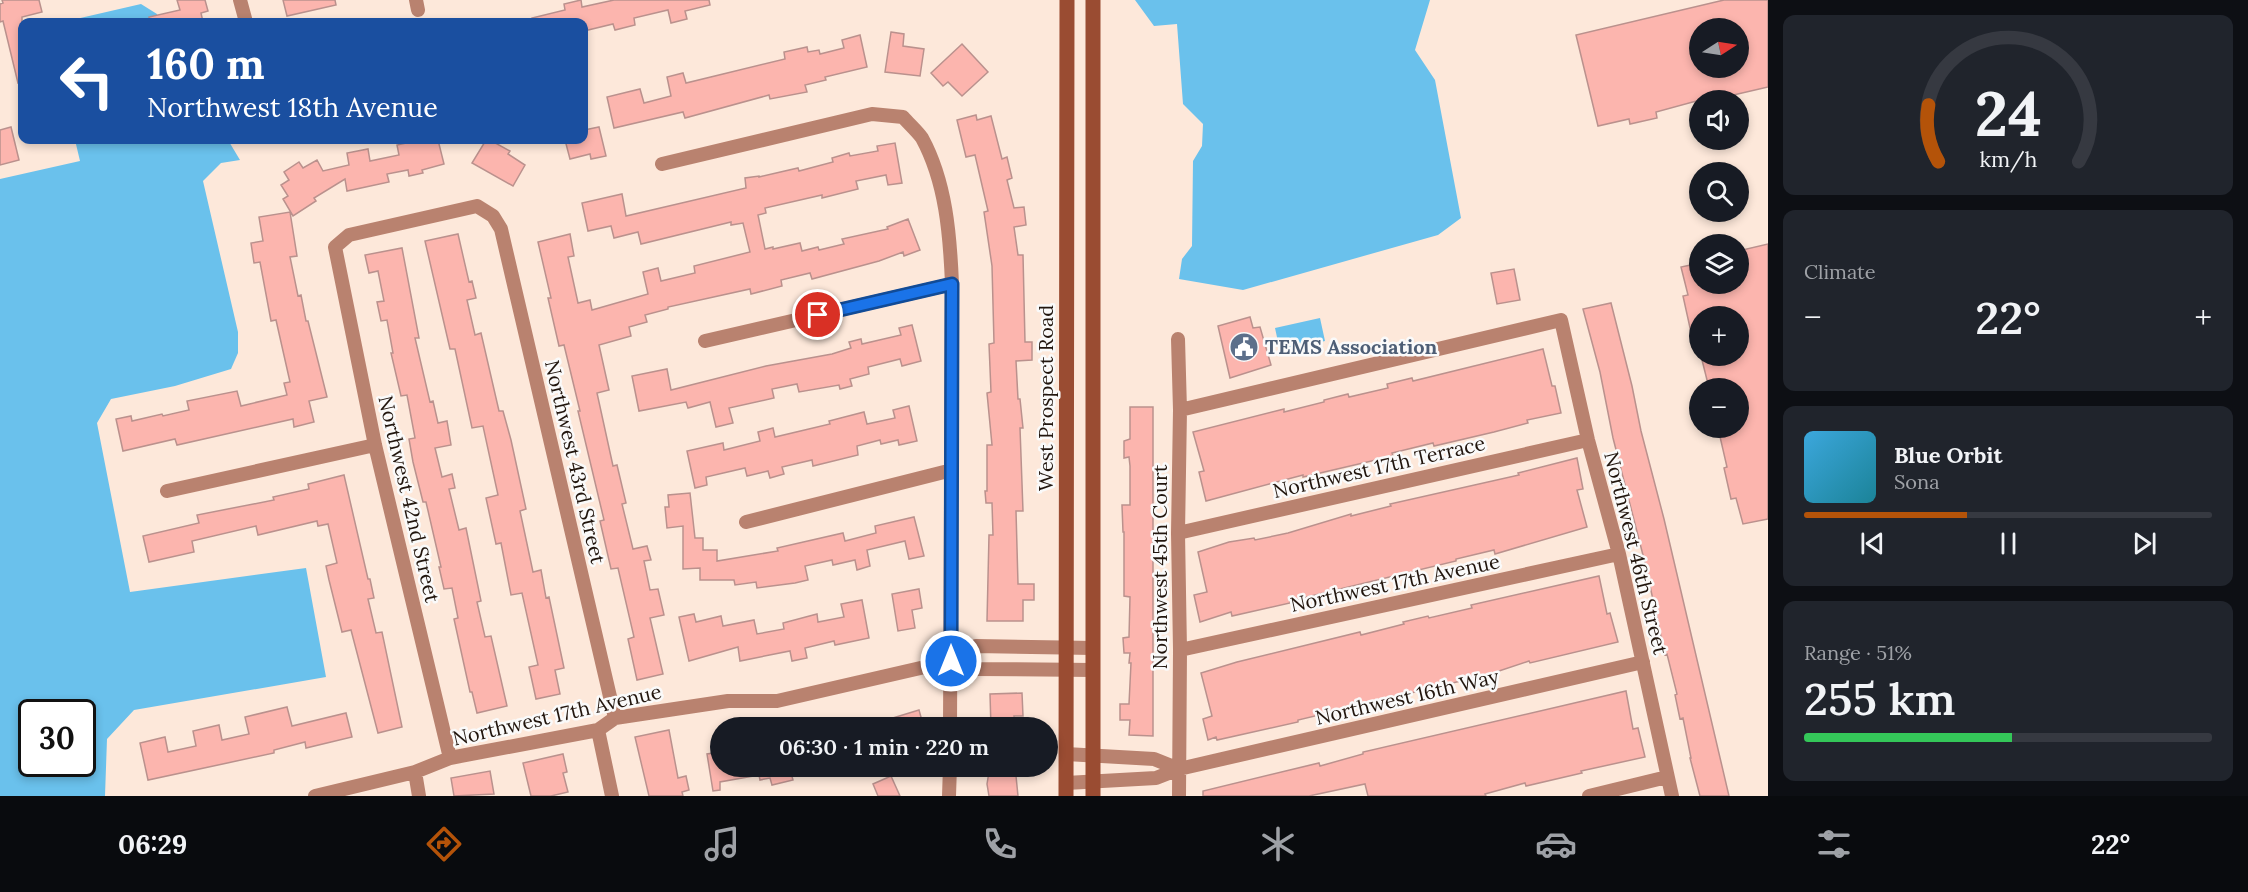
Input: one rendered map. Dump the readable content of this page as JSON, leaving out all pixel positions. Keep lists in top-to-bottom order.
{
  "streets": {
    "main road": ["West Prospect Road"],
    "street": [
      "Northwest 43rd Street",
      "Northwest 17th Terrace",
      "Northwest 42nd Street",
      "Northwest 46th Street",
      "Northwest 45th Court",
      "Northwest 17th Avenue",
      "Northwest 16th Way"
    ]
  },
  "crossings": [
    ["West Prospect Road", "Northwest 17th Avenue"],
    ["West Prospect Road", "Northwest 16th Way"],
    ["Northwest 43rd Street", "Northwest 42nd Street"],
    ["Northwest 43rd Street", "Northwest 17th Avenue"],
    ["Northwest 17th Terrace", "Northwest 46th Street"],
    ["Northwest 17th Terrace", "Northwest 45th Court"],
    ["Northwest 42nd Street", "Northwest 17th Avenue"],
    ["Northwest 46th Street", "Northwest 45th Court"],
    ["Northwest 46th Street", "Northwest 17th Avenue"],
    ["Northwest 46th Street", "Northwest 16th Way"],
    ["Northwest 45th Court", "Northwest 17th Avenue"],
    ["Northwest 45th Court", "Northwest 16th Way"]
  ],
  "places": {
    "public building": ["TEMS Association"]
  },
  "north": "right",
  "page": {
    "map_buttons": ["+", "−"],
    "turn": ["160 m", "Northwest 18th Avenue"],
    "tile": [
      "Climate",
      ["Range · 51%", "255 km"]
    ],
    "heat": ["−", "22°", "+"],
    "song": ["Blue Orbit", "Sona"],
    "limit": "30",
    "trip": "06:30 · 1 min · 220 m",
    "tabs": ["06:29", "22°"],
    "gauge": ["24", "km/h"]
  }
}
